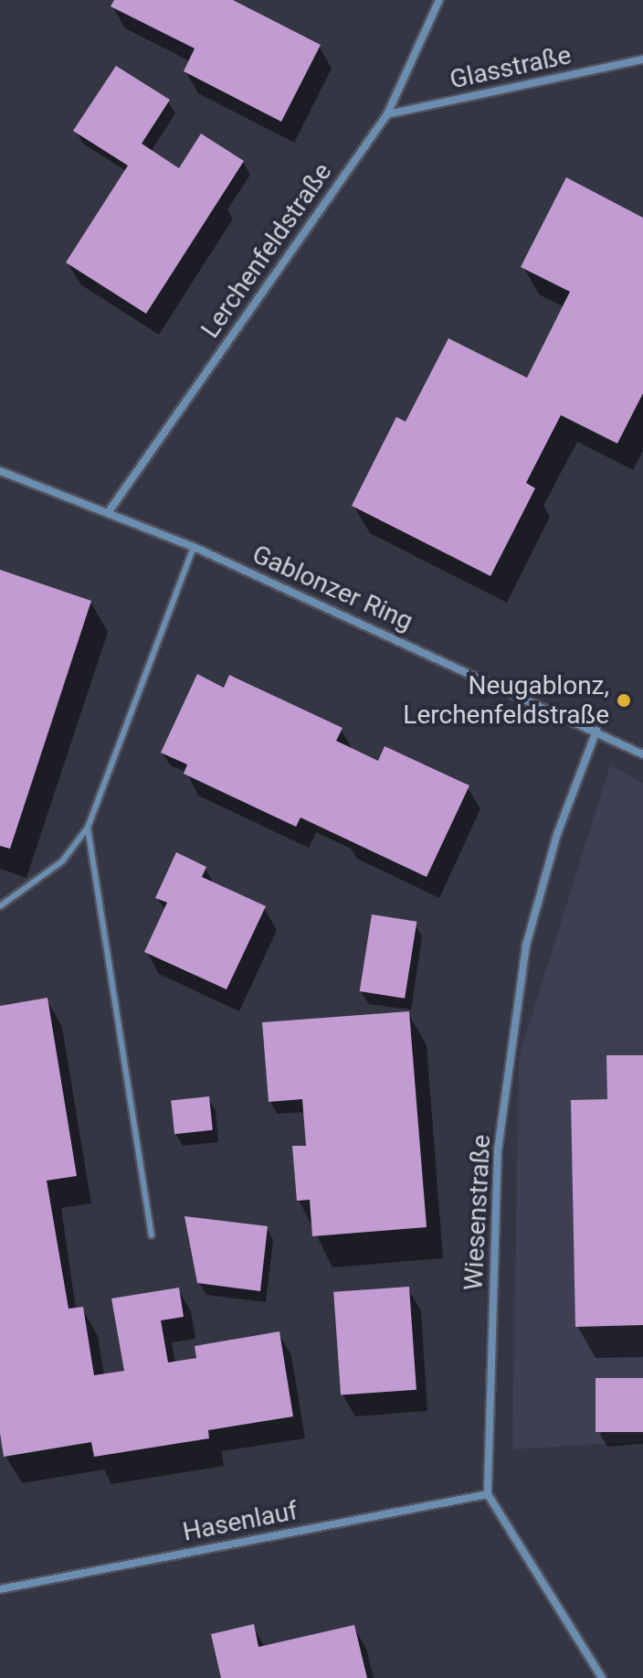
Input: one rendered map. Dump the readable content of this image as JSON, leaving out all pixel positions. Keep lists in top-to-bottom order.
{
  "streets": {
    "street": [
      "Glasstraße",
      "Lerchenfeldstraße",
      "Gablonzer Ring",
      "Wiesenstraße",
      "Hasenlauf"
    ]
  },
  "crossings": [
    ["Glasstraße", "Lerchenfeldstraße"],
    ["Lerchenfeldstraße", "Gablonzer Ring"],
    ["Gablonzer Ring", "Wiesenstraße"],
    ["Wiesenstraße", "Hasenlauf"]
  ],
  "places": ["Neugablonz, Lerchenfeldstraße"]
}
